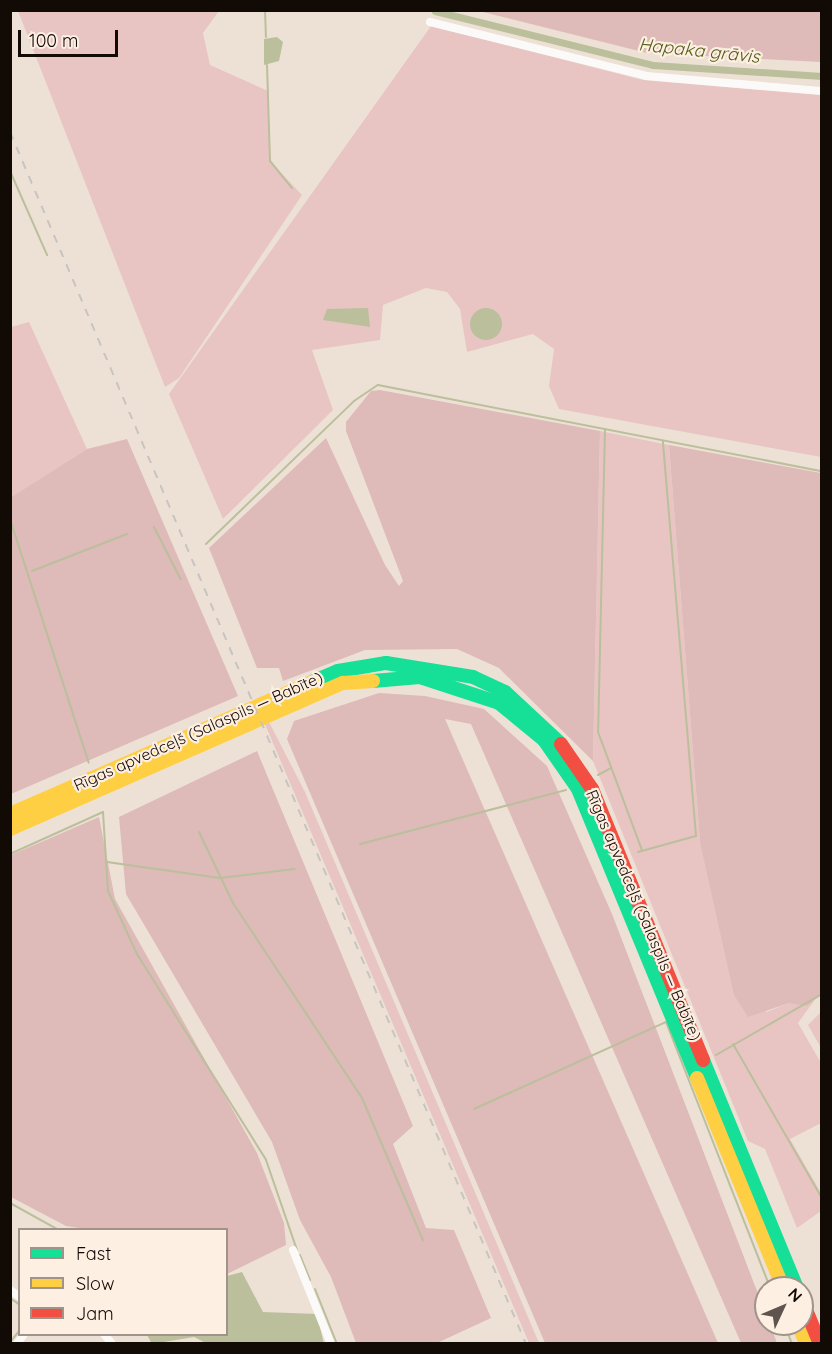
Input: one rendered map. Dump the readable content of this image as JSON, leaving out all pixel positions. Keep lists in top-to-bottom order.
{
  "streets": {
    "highway": ["Rīgas apvedceļš (Salaspils — Babīte)"]
  },
  "water": ["Hapaka grāvis"],
  "legend": ["Fast", "Slow", "Jam"],
  "scale_bar": "100 m",
  "north": "top right"
}
